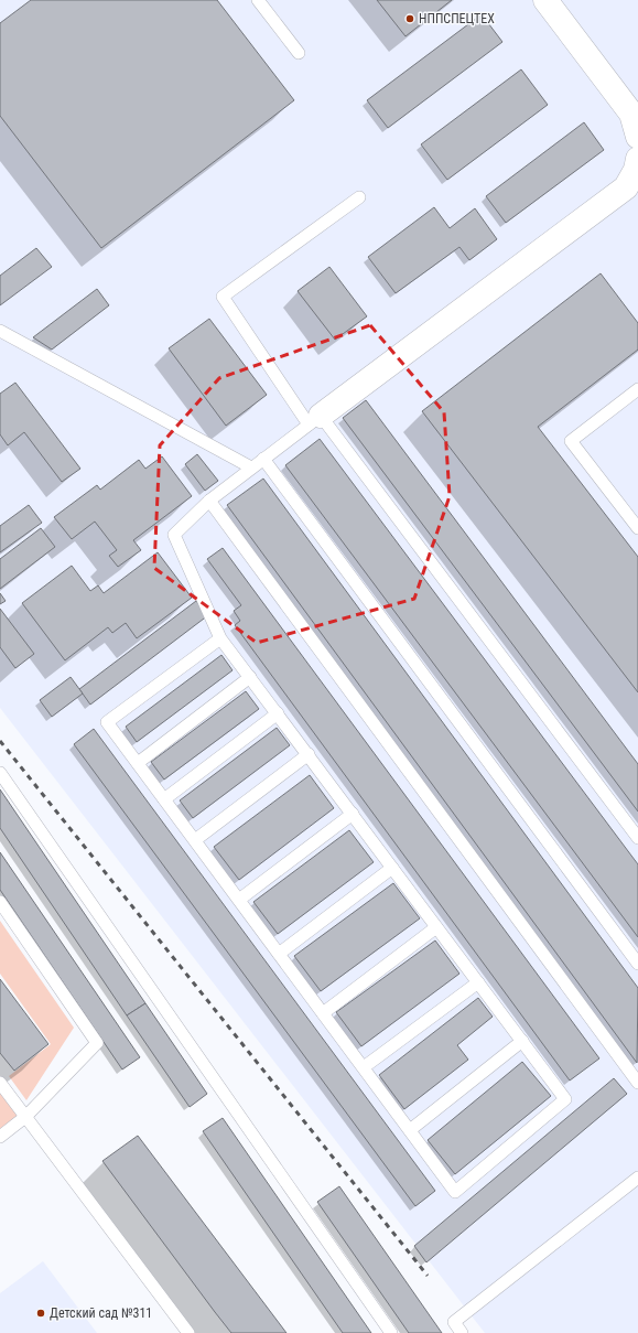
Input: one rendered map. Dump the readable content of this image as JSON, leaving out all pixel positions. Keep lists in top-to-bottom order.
{
  "places": ["НППСПЕЦТЕХ", "Детский сад №311"]
}
